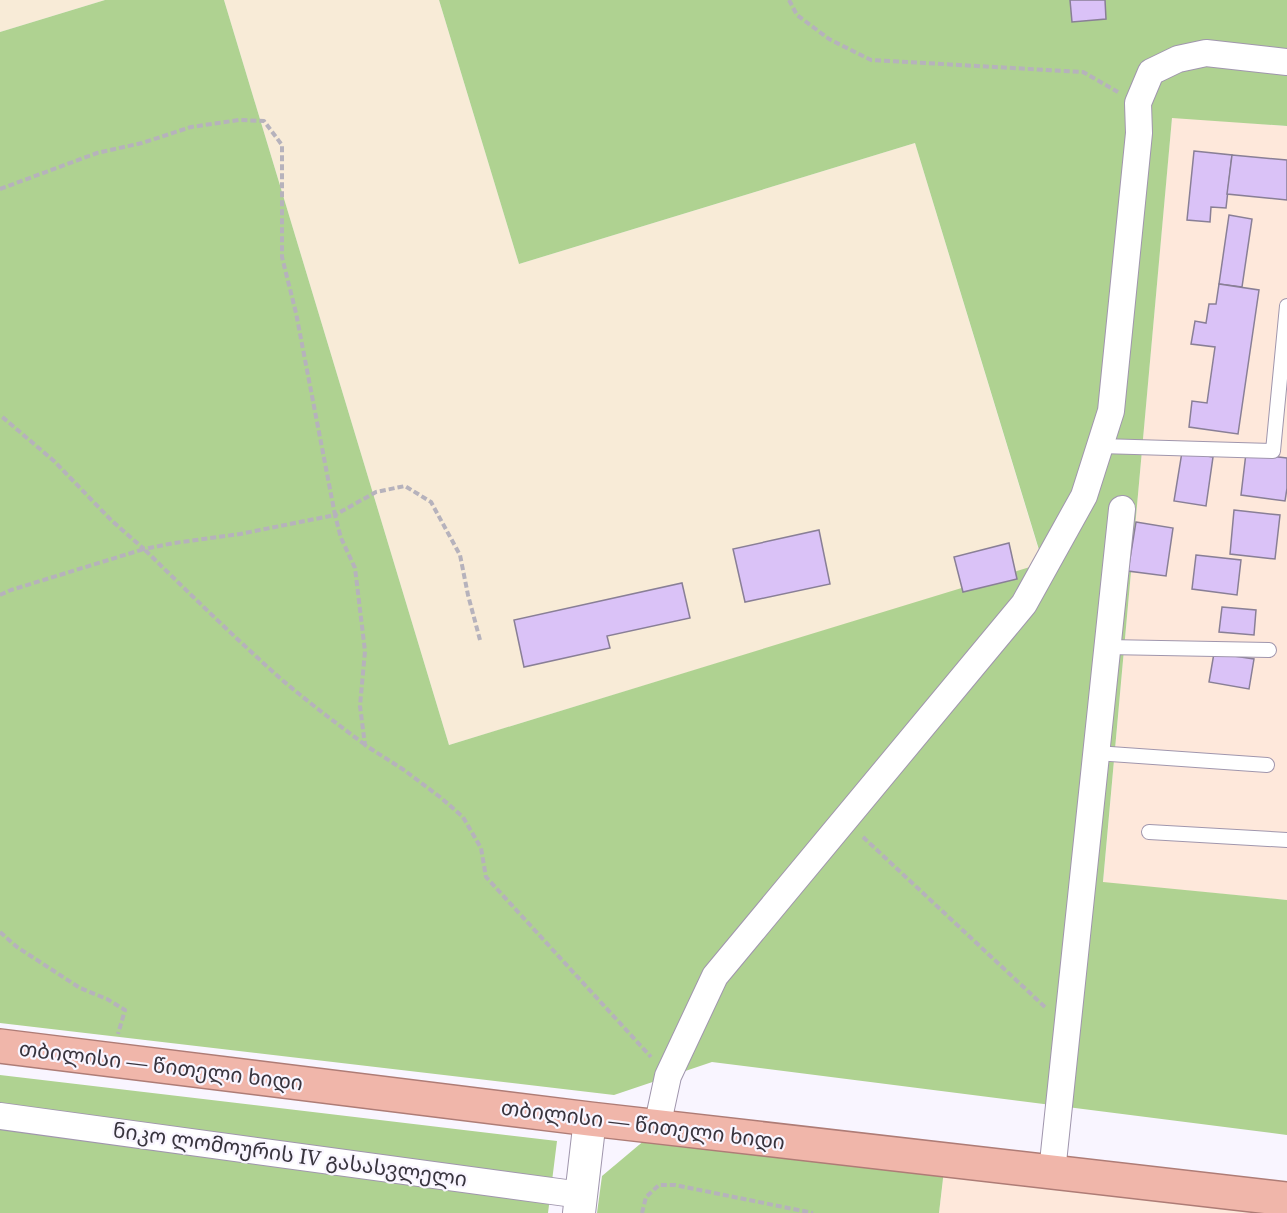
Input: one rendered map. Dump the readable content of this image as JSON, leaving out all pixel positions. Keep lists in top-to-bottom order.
{
  "streets": {
    "highway": ["თბილისი — წითელი ხიდი"],
    "street": ["ნიკო ლომოურის IV გასასვლელი"]
  }
}
